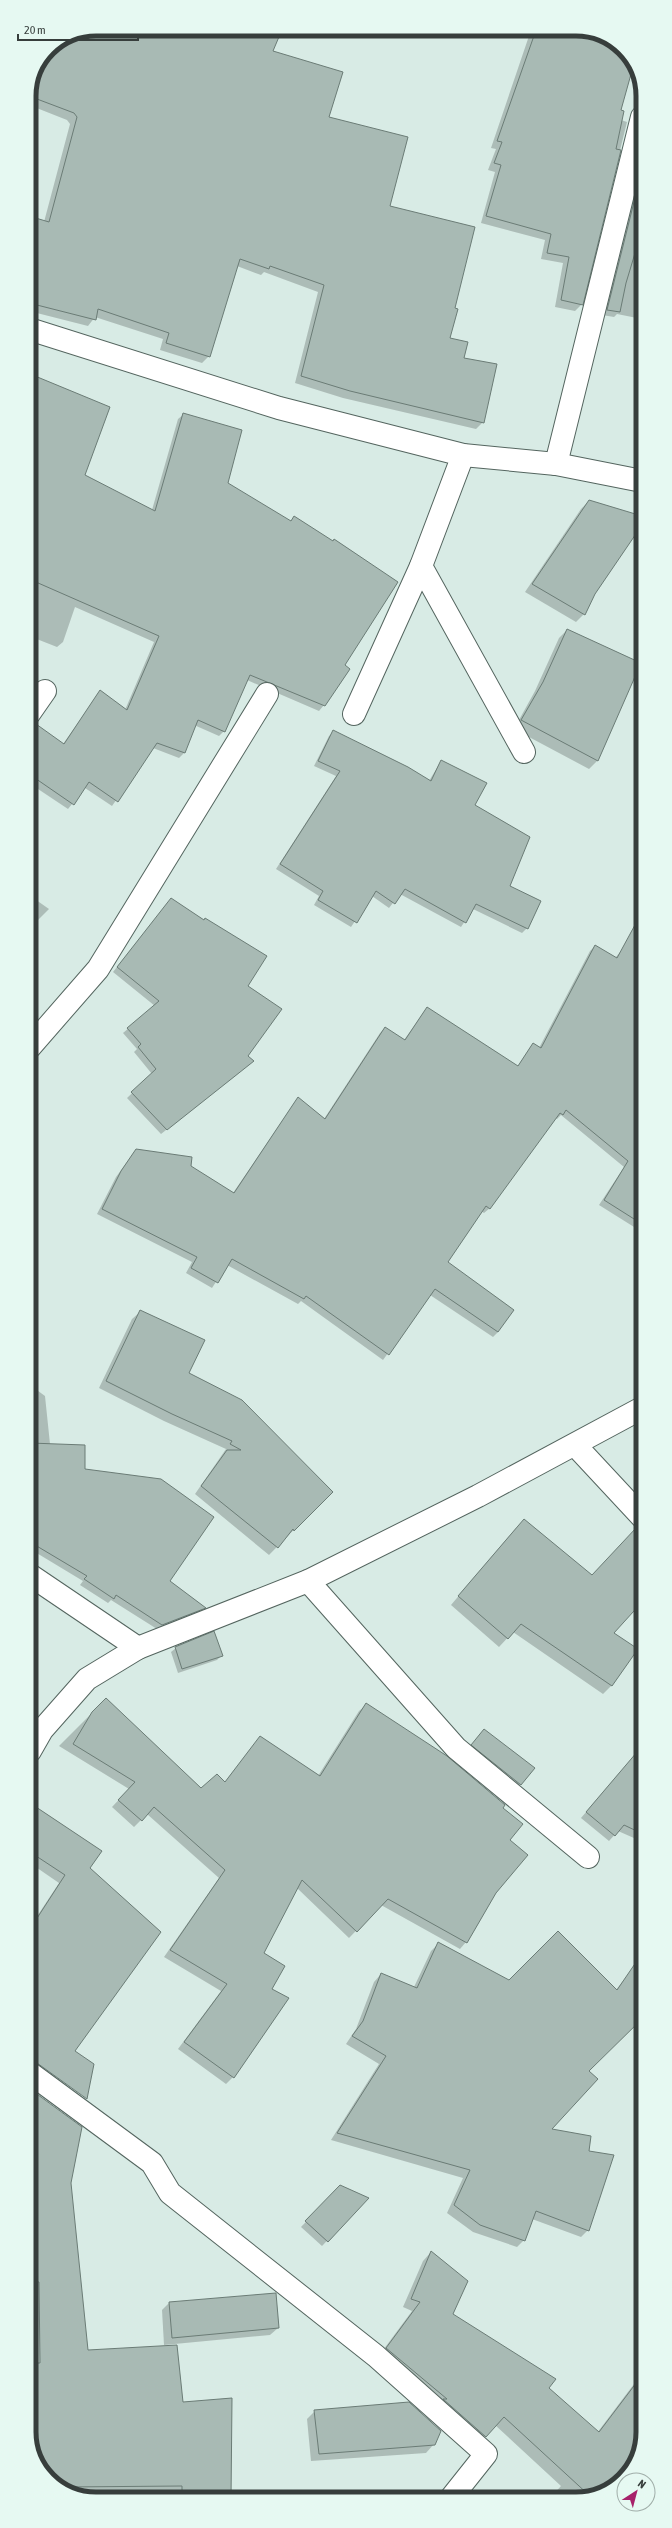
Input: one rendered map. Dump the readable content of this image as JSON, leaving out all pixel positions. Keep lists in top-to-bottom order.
{
  "scale_bar": "20 m",
  "north": "top right"
}
